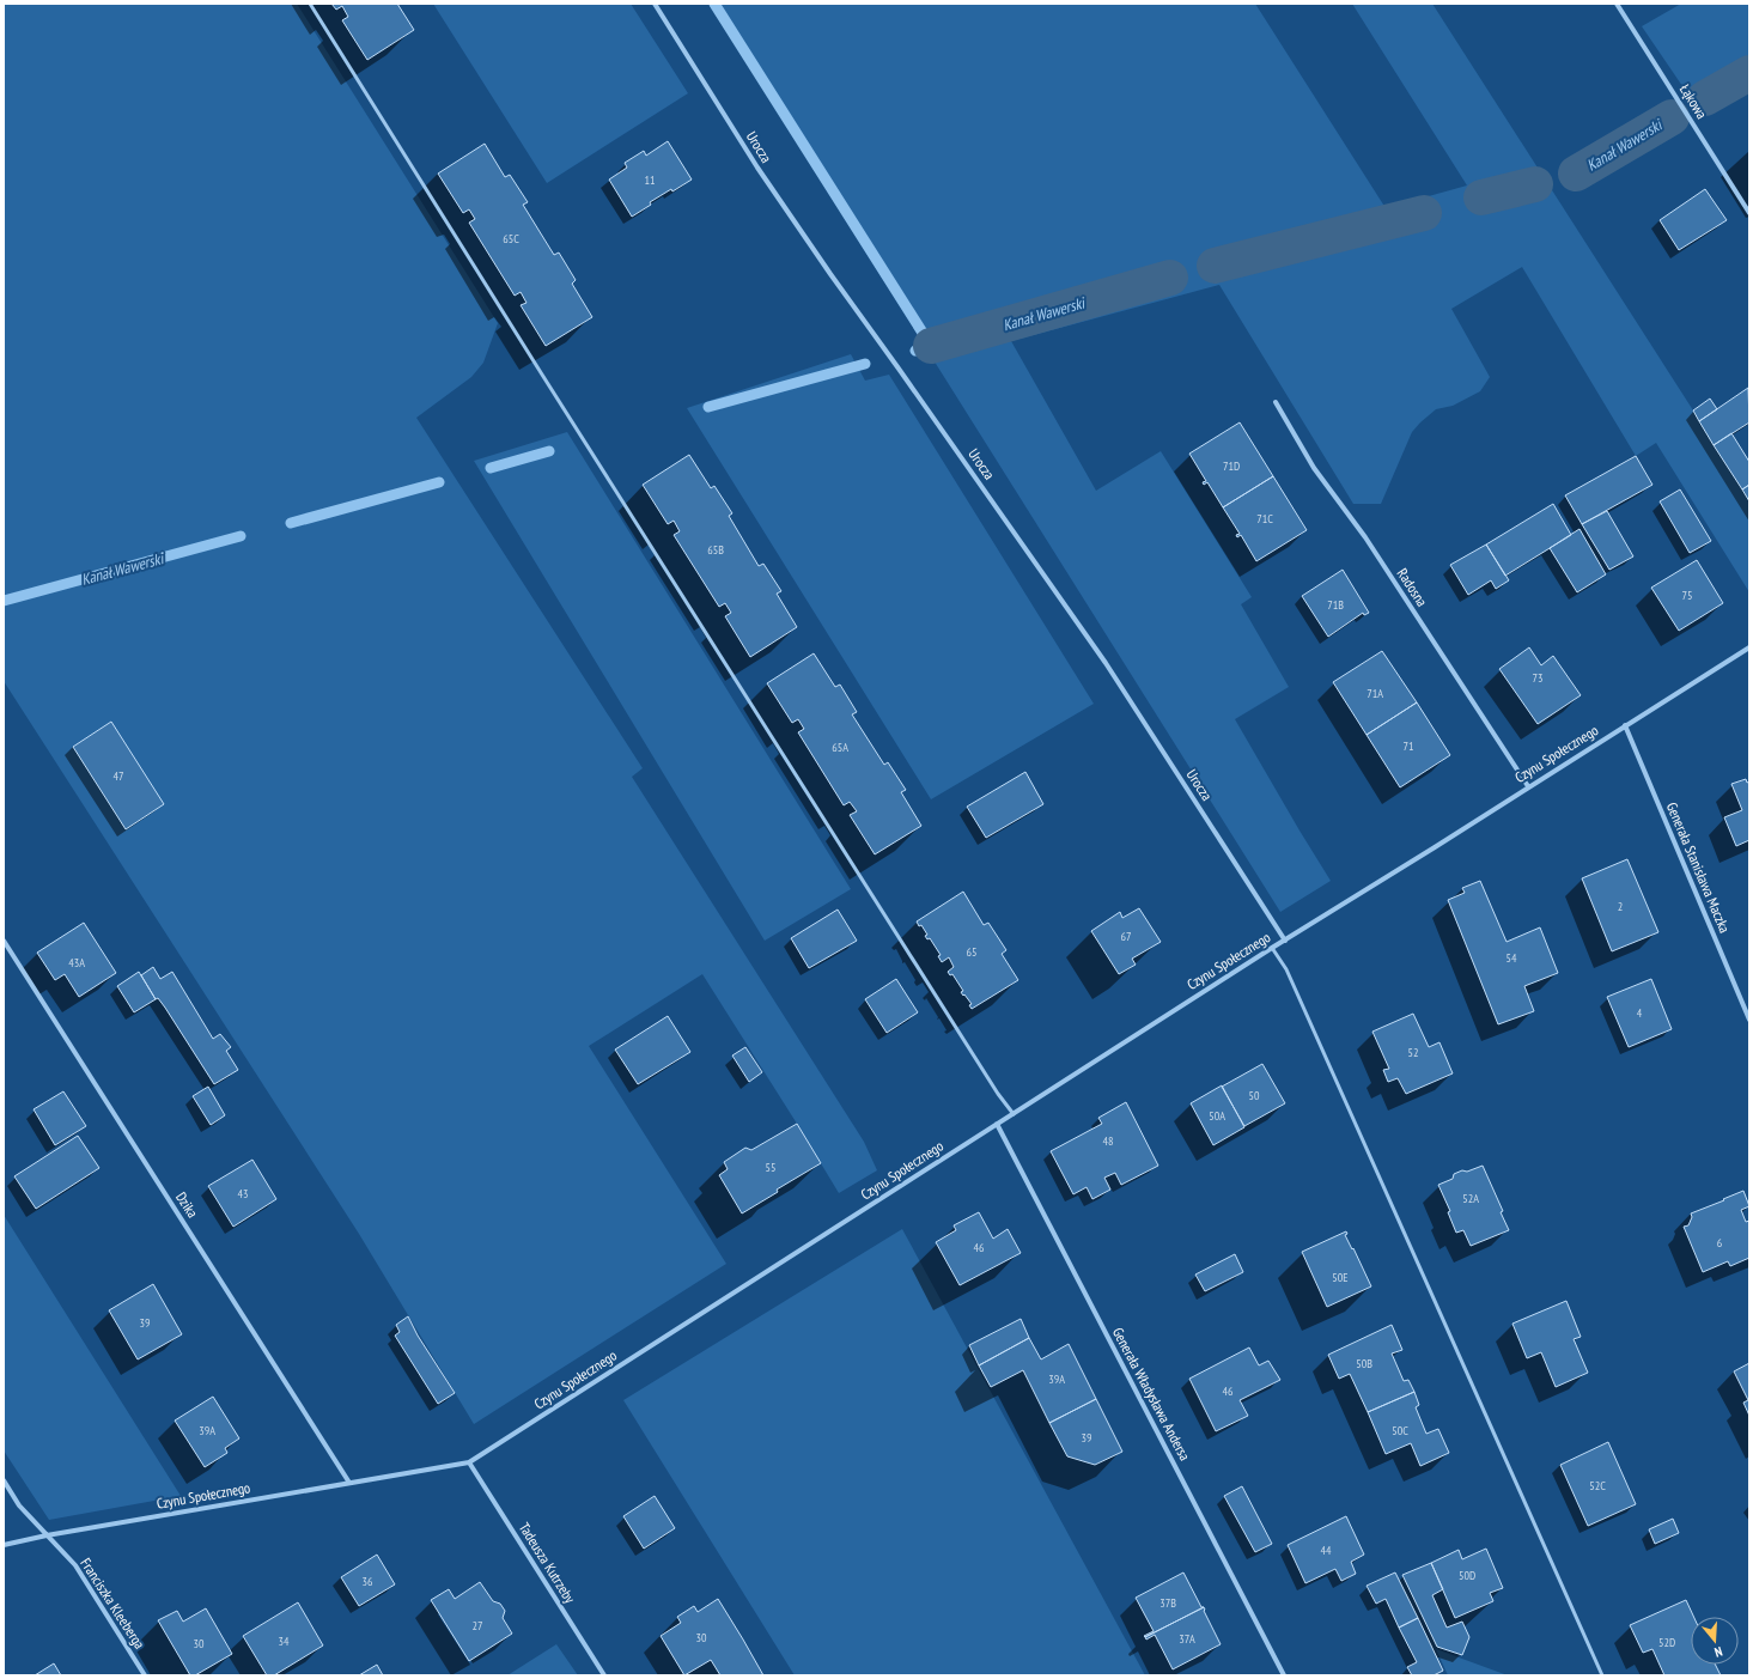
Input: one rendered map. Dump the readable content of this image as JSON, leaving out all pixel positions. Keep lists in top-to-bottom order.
{
  "streets": {
    "street": [
      "Łąkowa",
      "Urocza",
      "Radosna",
      "Czynu Społecznego",
      "Generała Stanisława Maczka",
      "Dzika",
      "Generała Władysława Andersa",
      "Tadeusza Kutrzeby",
      "Franciszka Kleeberga"
    ]
  },
  "crossings": [
    ["Urocza", "Czynu Społecznego"],
    ["Radosna", "Czynu Społecznego"],
    ["Czynu Społecznego", "Generała Stanisława Maczka"],
    ["Czynu Społecznego", "Dzika"],
    ["Czynu Społecznego", "Generała Władysława Andersa"],
    ["Czynu Społecznego", "Tadeusza Kutrzeby"],
    ["Czynu Społecznego", "Franciszka Kleeberga"]
  ],
  "water": ["Kanał Wawerski"],
  "house_numbers": [
    "11",
    "65C",
    "71D",
    "71C",
    "65B",
    "75",
    "71B",
    "73",
    "71A",
    "71",
    "65A",
    "47",
    "2",
    "67",
    "65",
    "54",
    "43A",
    "4",
    "52",
    "50",
    "50A",
    "48",
    "55",
    "43",
    "52A",
    "6",
    "46",
    "50E",
    "39",
    "50B",
    "39A",
    "46",
    "39A",
    "50C",
    "39",
    "52C",
    "44",
    "50D",
    "36",
    "37B",
    "27",
    "30",
    "37A",
    "34",
    "52D",
    "30"
  ],
  "north": "bottom"
}
